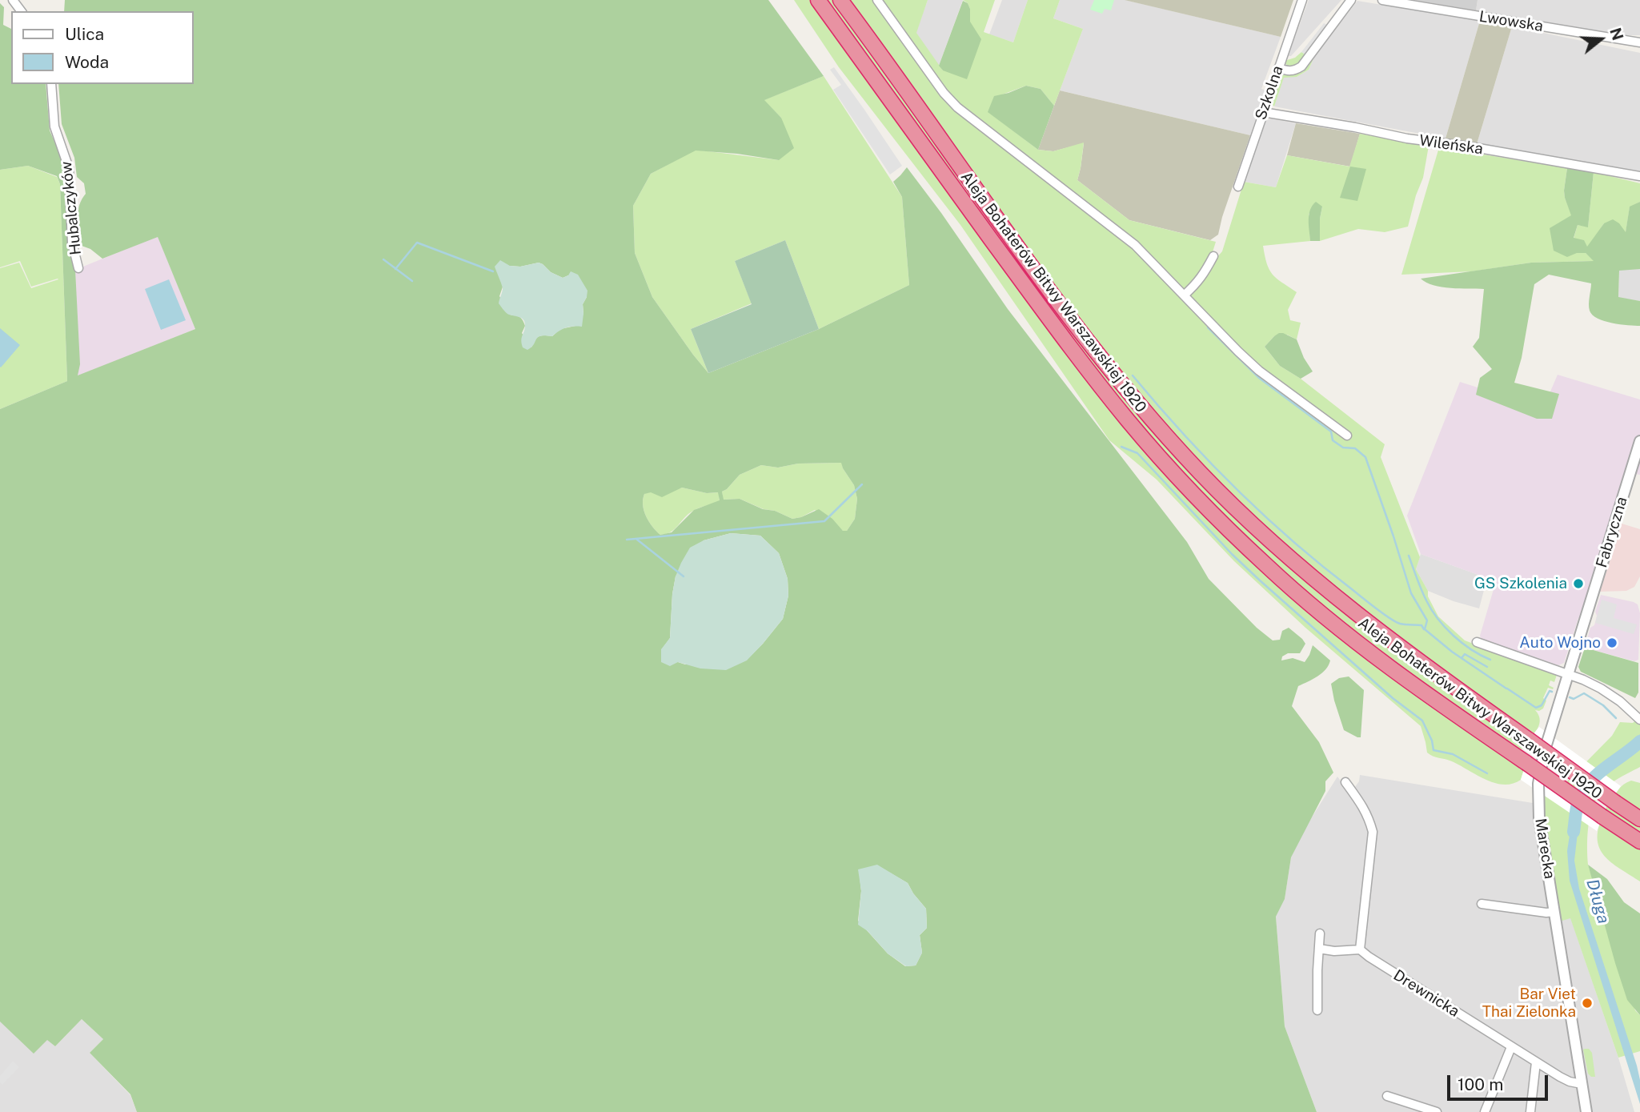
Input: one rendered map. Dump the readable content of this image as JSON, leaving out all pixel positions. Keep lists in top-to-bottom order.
{
  "streets": {
    "highway": ["Aleja Bohaterów Bitwy Warszawskiej 1920"],
    "street": [
      "Lwowska",
      "Szkolna",
      "Wileńska",
      "Hubalczyków",
      "Fabryczna",
      "Marecka",
      "Drewnicka"
    ]
  },
  "crossings": [
    ["Szkolna", "Wileńska"],
    ["Fabryczna", "Marecka"],
    ["Marecka", "Drewnicka"]
  ],
  "water": ["Długa"],
  "places": ["GS Szkolenia", "Auto Wojno", "Bar Viet Thai Zielonka"],
  "legend": ["Ulica", "Woda"],
  "scale_bar": "100 m",
  "north": "right"
}
